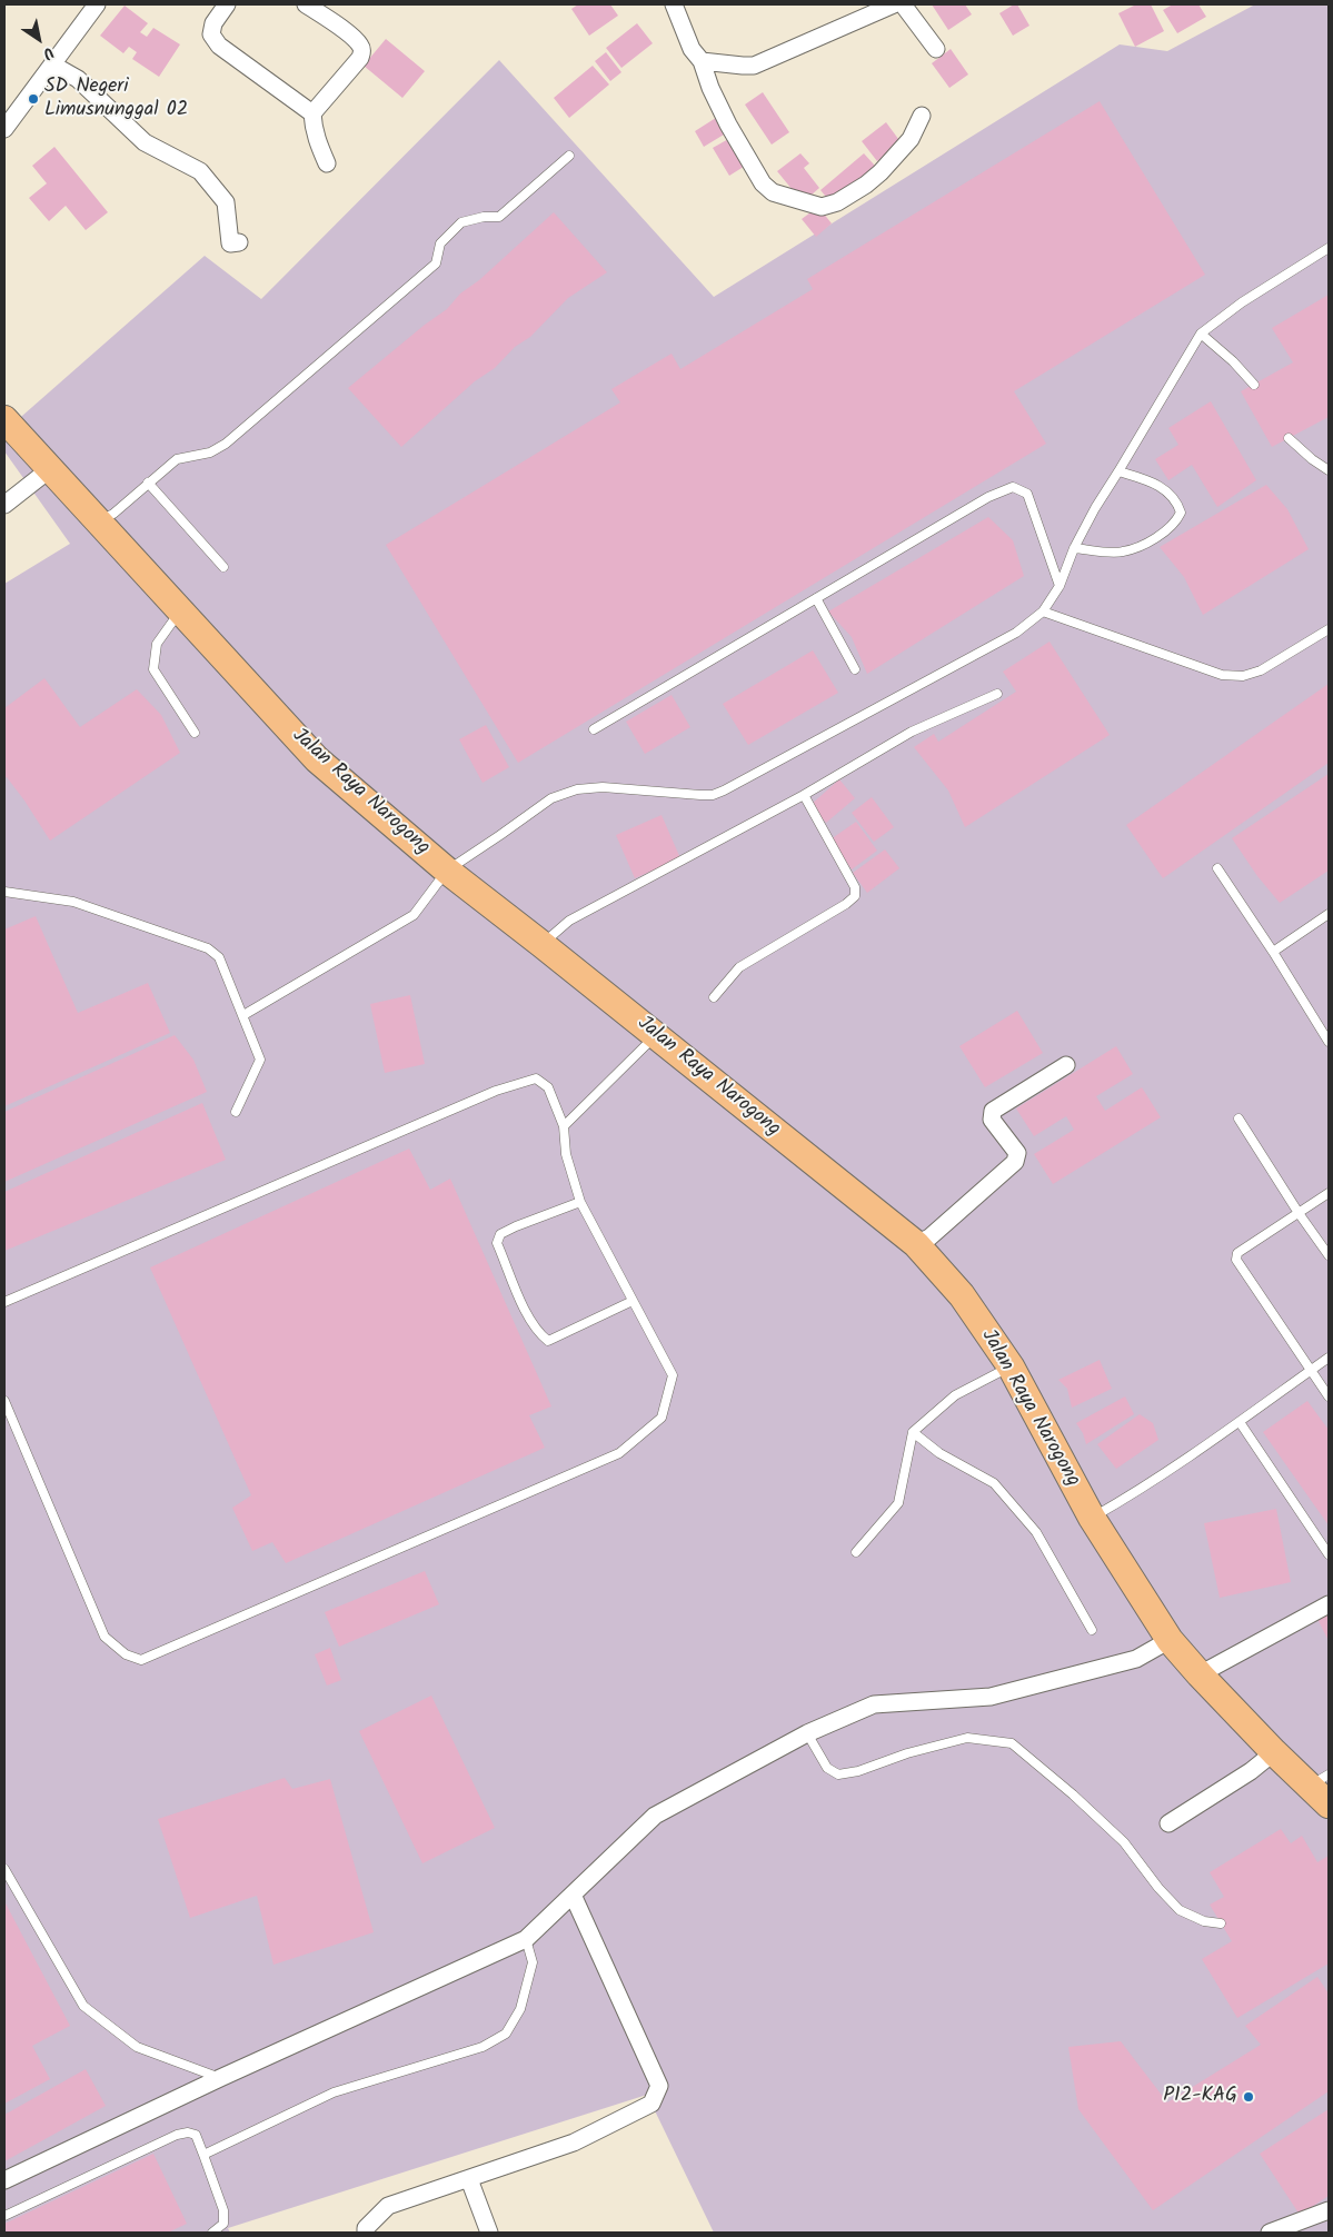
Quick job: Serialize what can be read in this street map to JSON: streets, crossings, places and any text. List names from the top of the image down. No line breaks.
{"streets":{"main road":["Jalan Raya Narogong"]},"places":["SD Negeri Limusnunggal 02","P12-KAG"],"north":"bottom right"}
